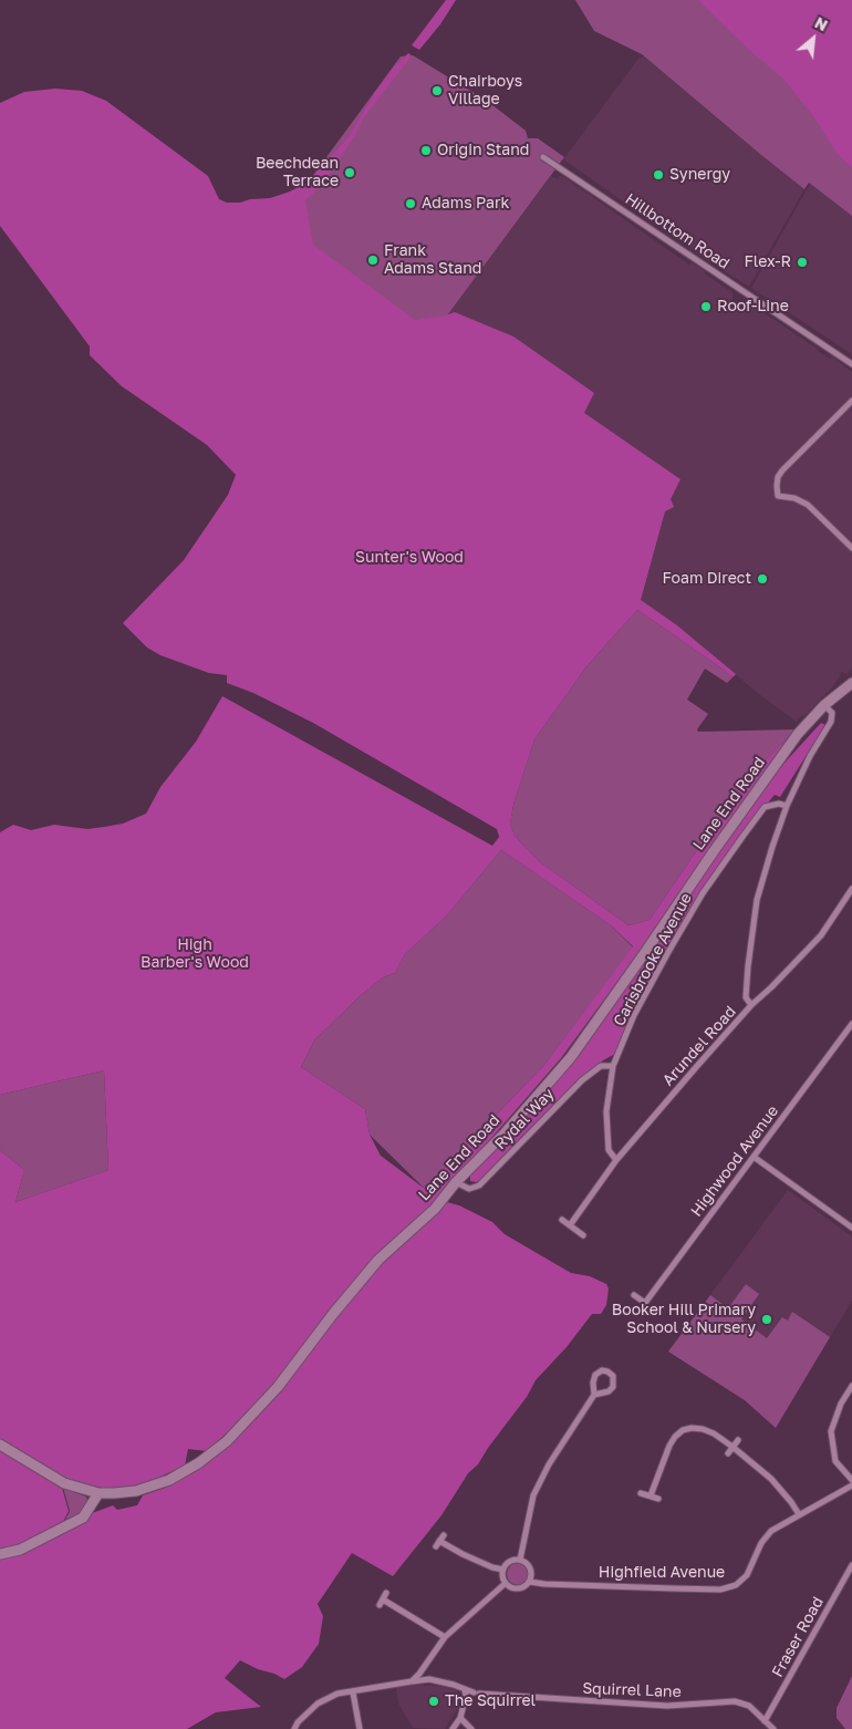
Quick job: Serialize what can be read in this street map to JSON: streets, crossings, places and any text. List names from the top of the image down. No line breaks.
{"streets":{"street":["Hillbottom Road","Lane End Road","Carisbrooke Avenue","Arundel Road","Rydal Way","Highwood Avenue","Highfield Avenue","Fraser Road","Squirrel Lane"]},"crossings":[["Lane End Road","Rydal Way"],["Carisbrooke Avenue","Arundel Road"],["Carisbrooke Avenue","Rydal Way"],["Fraser Road","Squirrel Lane"]],"parks":["Sunter's Wood","High Barber's Wood"],"places":["Chairboys Village","Origin Stand","Beechdean Terrace","Synergy","Adams Park","Frank Adams Stand","Flex-R","Roof-Line","Foam Direct","Booker Hill Primary School & Nursery","The Squirrel"],"north":"top right"}
